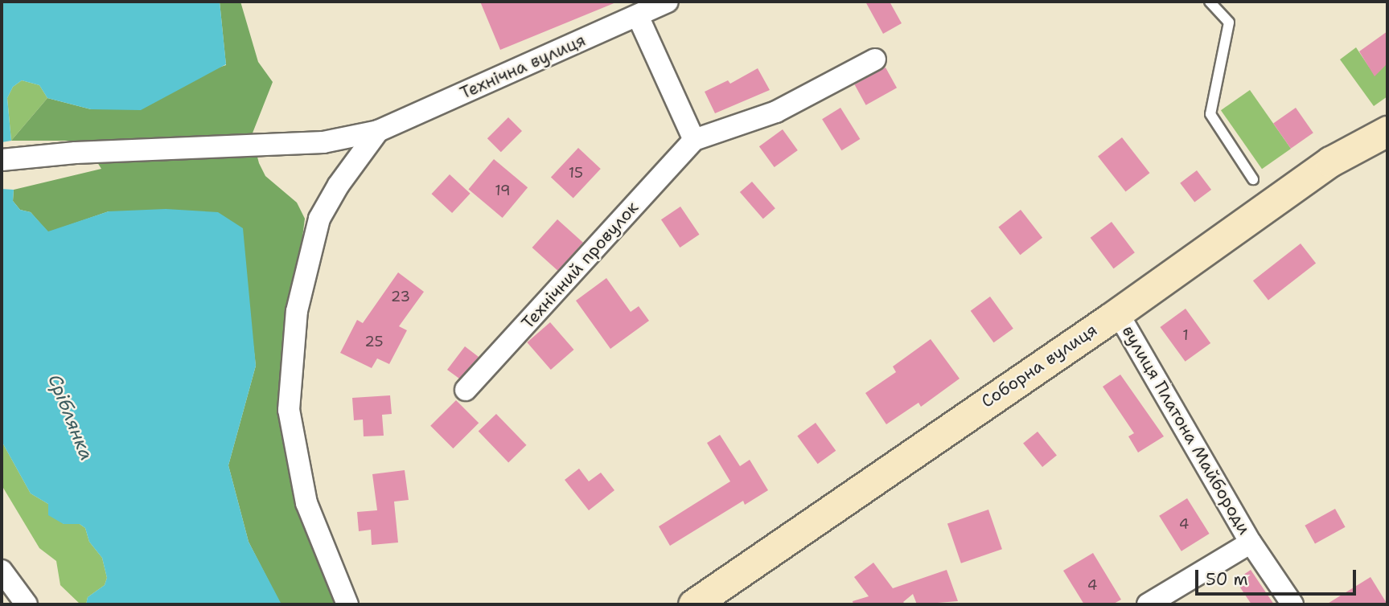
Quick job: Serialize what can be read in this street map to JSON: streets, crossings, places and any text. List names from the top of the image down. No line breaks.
{"streets":{"main road":["Соборна вулиця"],"street":["Технічна вулиця","Технічний провулок","вулиця Платона Майбороди"]},"crossings":[["Соборна вулиця","вулиця Платона Майбороди"]],"water":["Сріблянка"],"house_numbers":["15","19","23","1","25","4","4"],"scale_bar":"50 m"}
